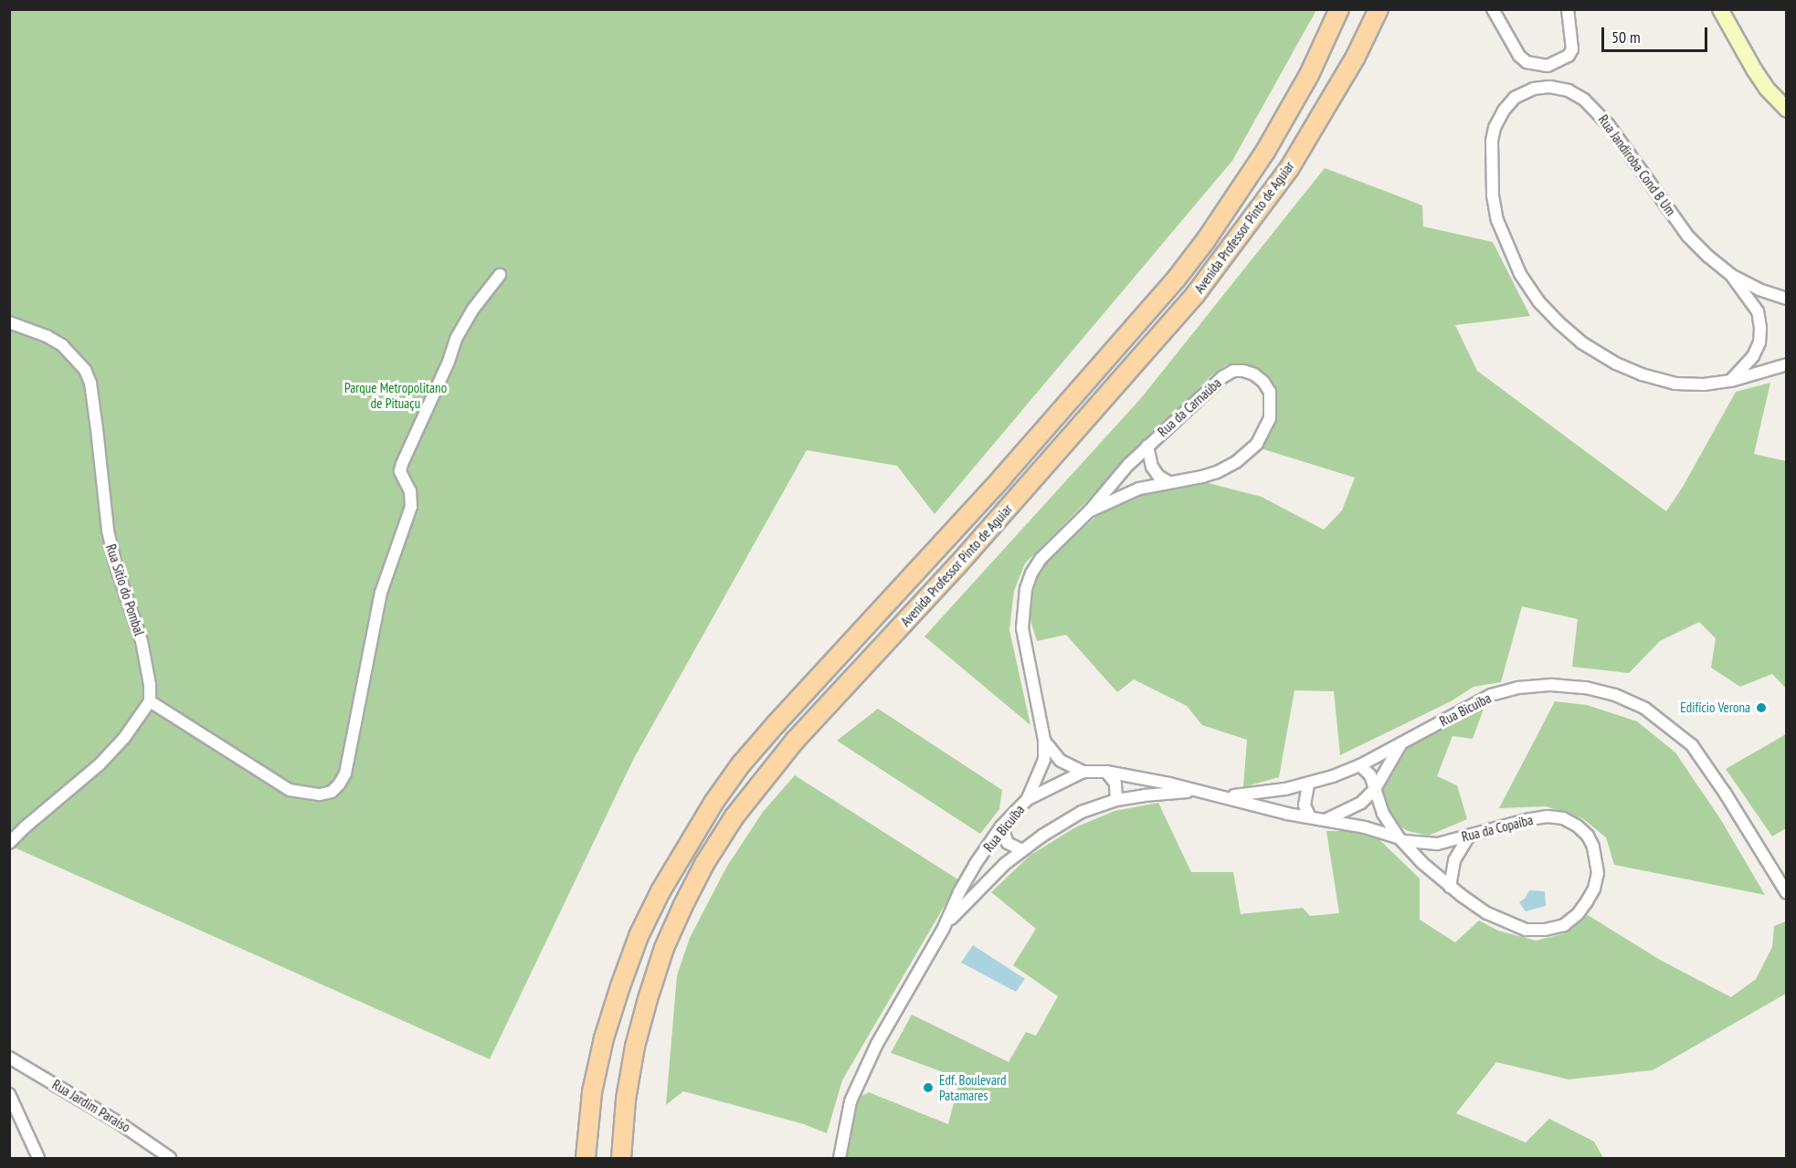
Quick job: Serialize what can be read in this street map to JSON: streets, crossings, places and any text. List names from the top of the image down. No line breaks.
{"streets":{"main road":["Avenida Professor Pinto de Aguiar"],"street":["Rua Jandiroba Cond B Um","Rua da Carnaúba","Rua Sítio do Pombal","Rua Bicuíba","Rua da Copaíba","Rua Jardim Paraíso"]},"crossings":[["Rua da Carnaúba","Rua Bicuíba"],["Rua Bicuíba","Rua da Copaíba"]],"parks":["Parque Metropolitano de Pituaçu"],"places":["Edifício Verona","Edf. Boulevard Patamares"],"scale_bar":"50 m"}
